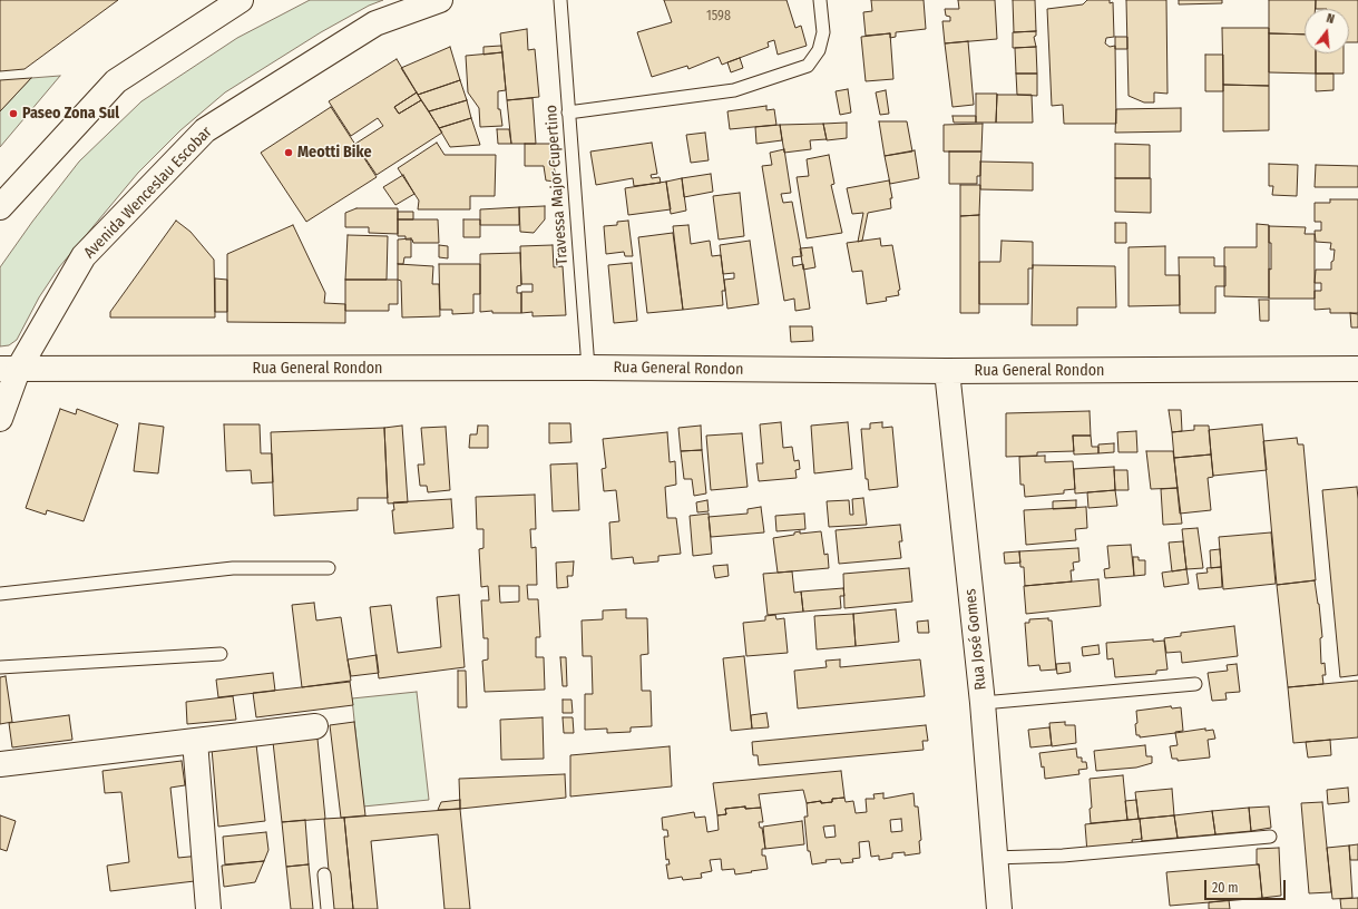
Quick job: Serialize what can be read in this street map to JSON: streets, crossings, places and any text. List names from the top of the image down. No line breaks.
{"streets":{"street":["Avenida Wenceslau Escobar","Rua General Rondon","Rua José Gomes"],"lane":["Travessa Major Cupertino"]},"crossings":[["Travessa Major Cupertino","Rua General Rondon"],["Avenida Wenceslau Escobar","Rua General Rondon"],["Rua General Rondon","Rua José Gomes"]],"places":["Paseo Zona Sul","Meotti Bike"],"house_numbers":["1598"],"scale_bar":"20 m","north":"top"}
